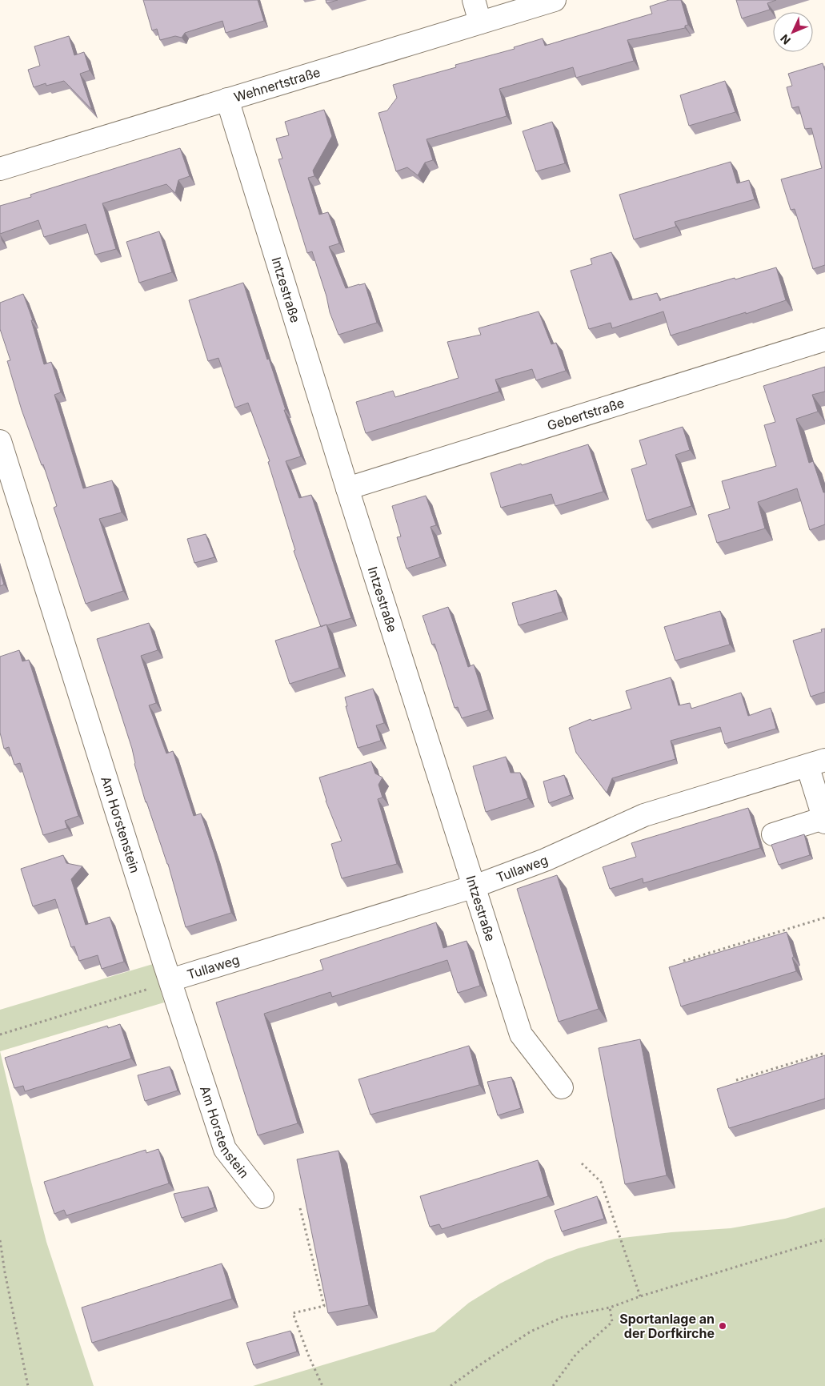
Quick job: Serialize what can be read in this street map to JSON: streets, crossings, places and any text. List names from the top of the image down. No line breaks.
{"streets":{"street":["Wehnertstraße","Intzestraße","Gebertstraße","Am Horstenstein","Tullaweg"]},"crossings":[["Wehnertstraße","Intzestraße"],["Intzestraße","Gebertstraße"],["Intzestraße","Tullaweg"],["Am Horstenstein","Tullaweg"]],"places":["Sportanlage an der Dorfkirche"],"north":"bottom left"}
